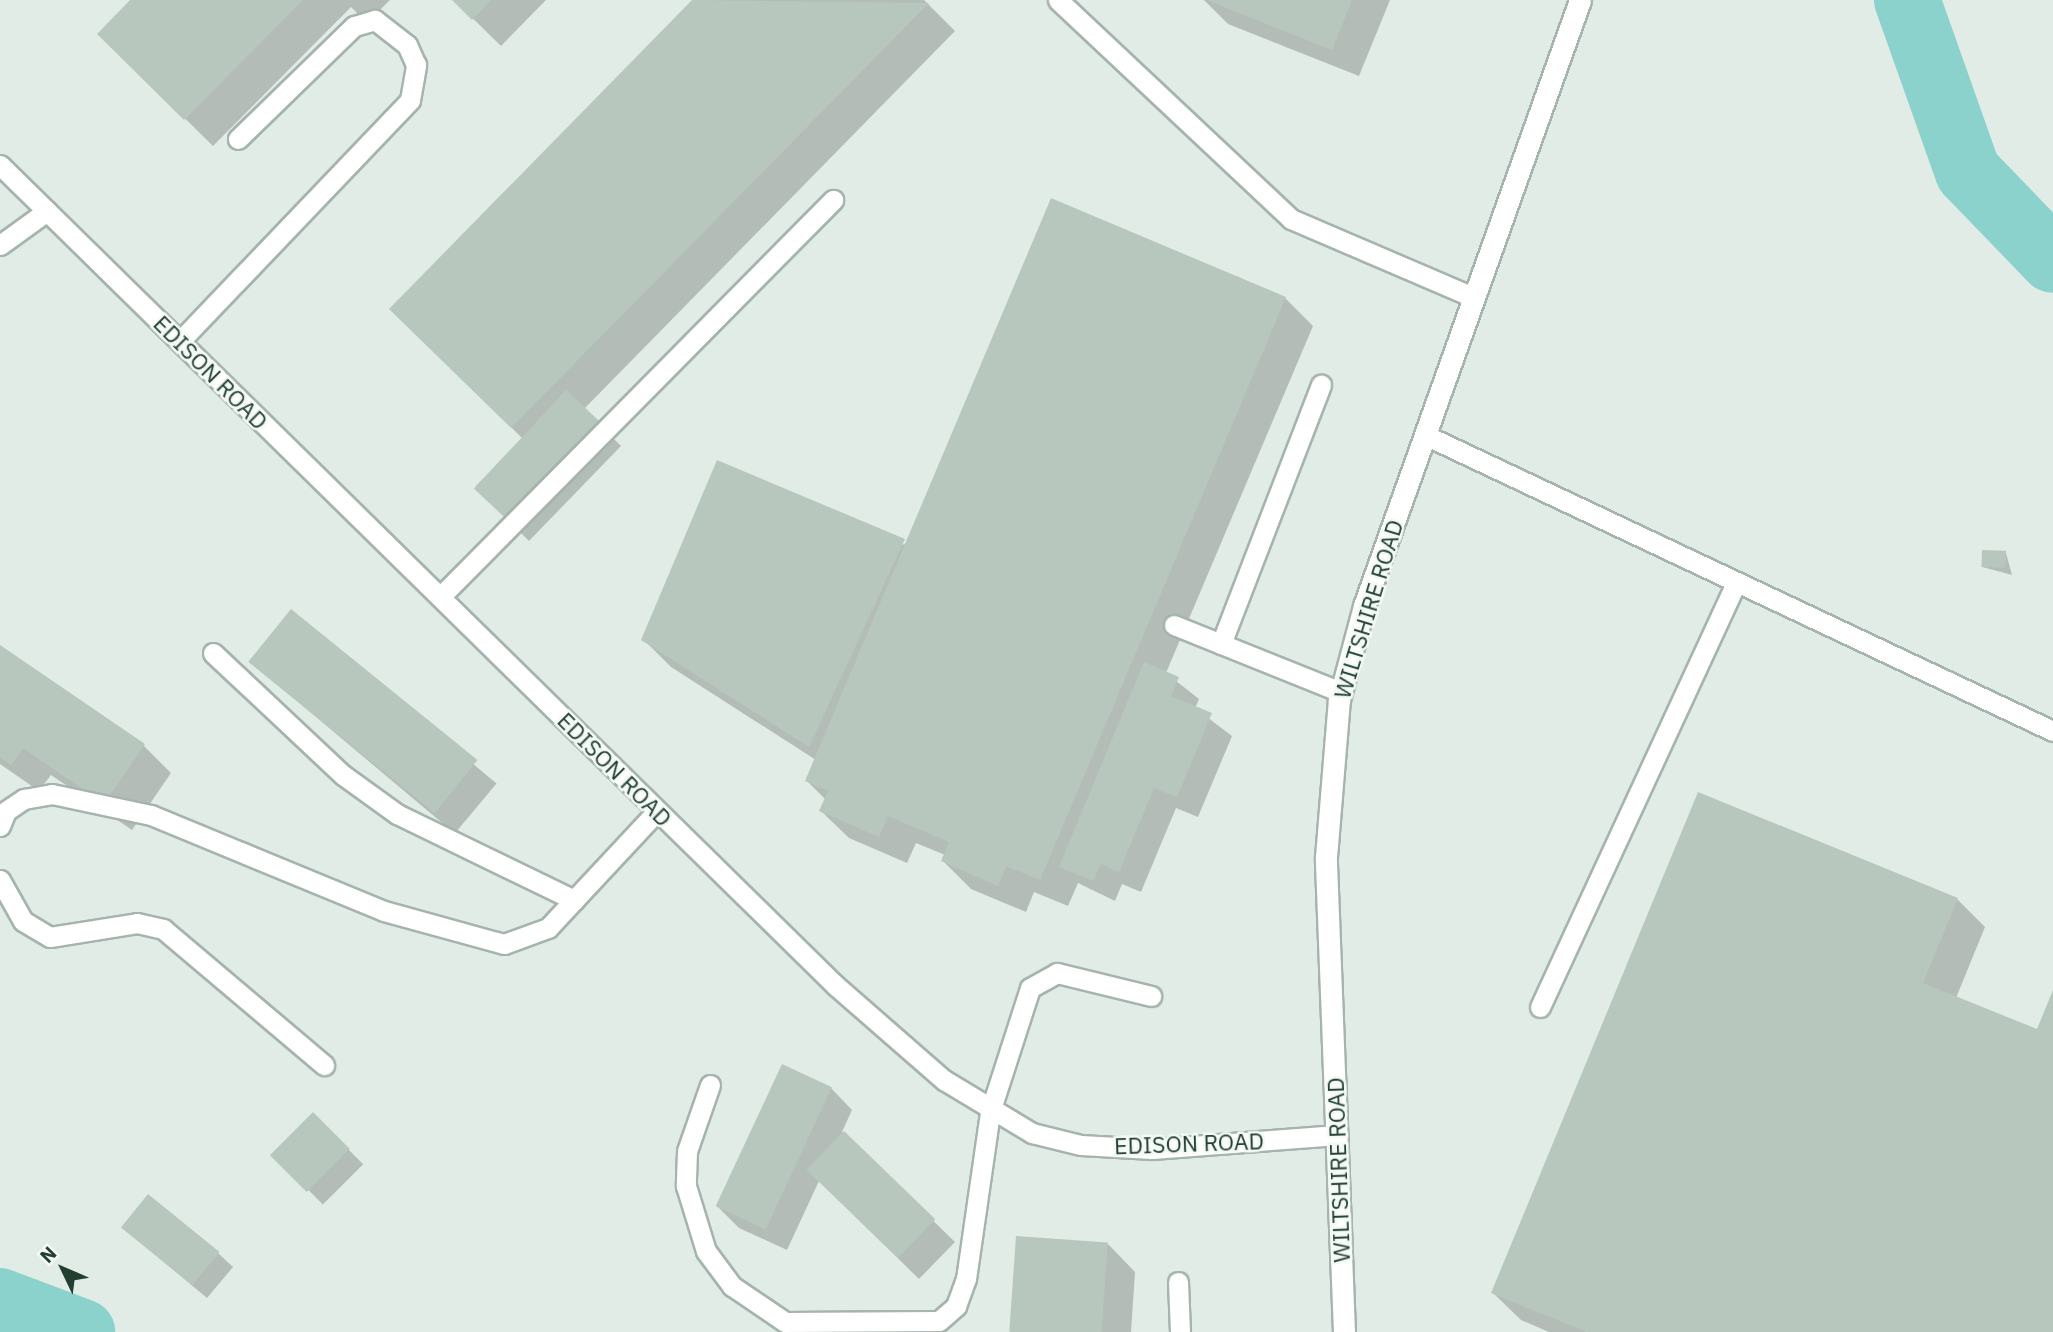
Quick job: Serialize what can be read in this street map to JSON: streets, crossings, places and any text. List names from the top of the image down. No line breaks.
{"streets":{"street":["WILTSHIRE ROAD"],"lane":["EDISON ROAD"]},"crossings":[["EDISON ROAD","WILTSHIRE ROAD"]],"north":"top left"}
